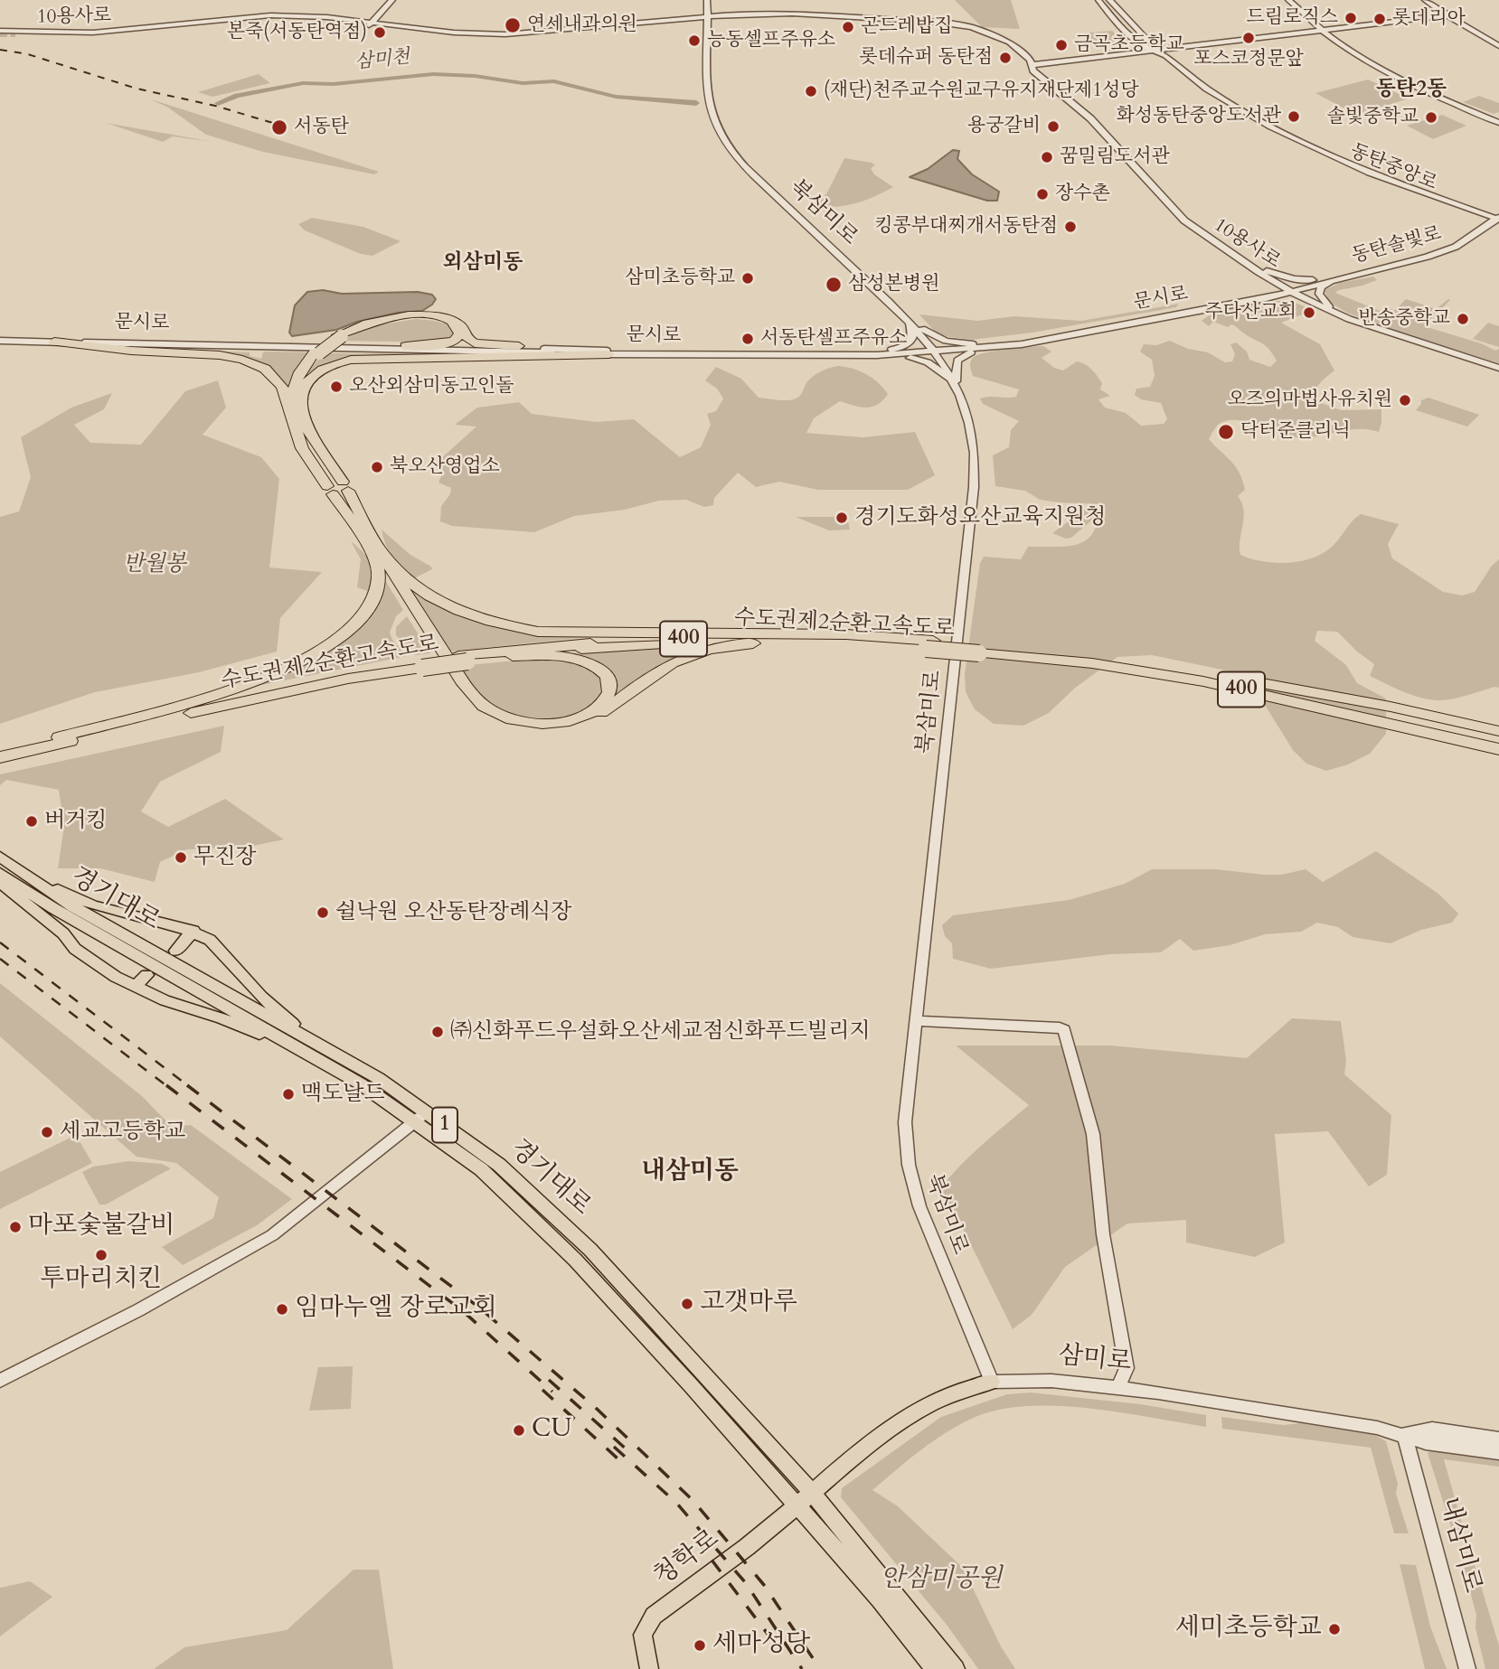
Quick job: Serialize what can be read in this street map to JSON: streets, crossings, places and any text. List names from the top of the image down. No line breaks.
{"streets":{"highway":["수도권제2순환고속도로","400"],"main road":["경기대로","1","삼미로","청학로"],"street":["10용사로","동탄중앙로","북삼미로","동탄솔빛로","문시로","내삼미로"]},"crossings":[["10용사로","북삼미로"],["10용사로","동탄솔빛로"],["10용사로","문시로"],["동탄중앙로","동탄솔빛로"],["북삼미로","문시로"],["북삼미로","삼미로"],["동탄솔빛로","문시로"],["경기대로","삼미로"],["경기대로","청학로"],["삼미로","내삼미로"],["삼미로","청학로"]],"districts":["동탄2동","외삼미동","내삼미동"],"water":["삼미천"],"parks":["반월봉","안삼미공원"],"places":["드림로직스","롯데리아","연세내과의원","곤드레밥집","본죽(서동탄역점)","포스코정문앞","능동셀프주유소","금곡초등학교","롯데슈퍼 동탄점","(재단)천주교수원교구유지재단제1성당","화성동탄중앙도서관","솔빛중학교","용궁갈비","서동탄","꿈밀림도서관","장수촌","킹콩부대찌개서동탄점","삼미초등학교","삼성본병원","주다산교회","반송중학교","서동탄셀프주유소","오산외삼미동고인돌","오즈의마법사유치원","닥터준클리닉","북오산영업소","경기도화성오산교육지원청","버거킹","무진장","쉴낙원 오산동탄장례식장","㈜신화푸드우설화오산세교점신화푸드빌리지","맥도날드","세교고등학교","마포숯불갈비","투마리치킨","고갯마루","임마누엘 장로교회","CU","세미초등학교","세마성당"]}
